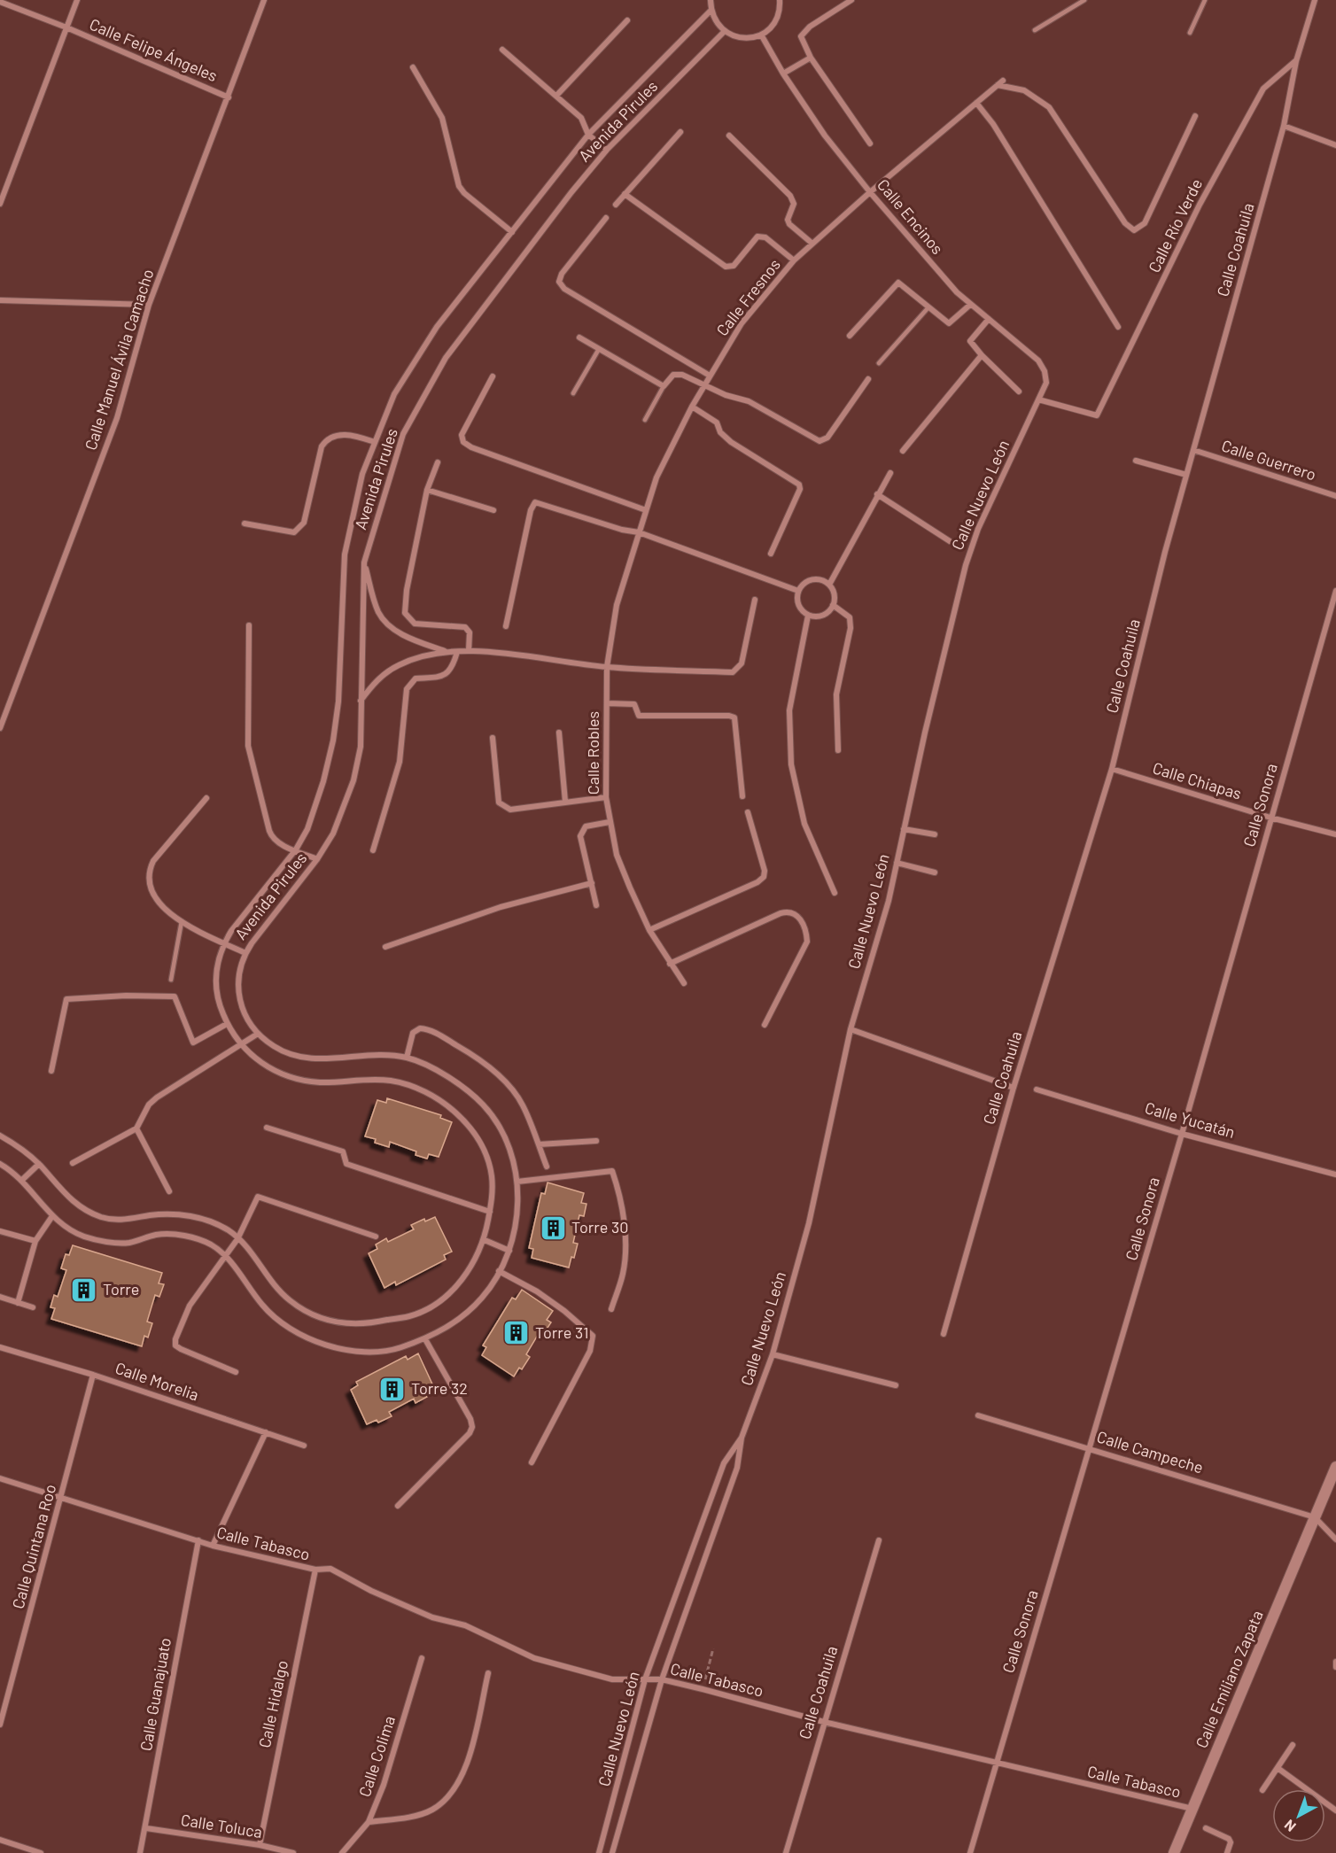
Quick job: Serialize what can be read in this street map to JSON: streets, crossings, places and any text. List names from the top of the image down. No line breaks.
{"streets":{"street":["Calle Felipe Ángeles","Avenida Pirules","Calle Encinos","Calle Río Verde","Calle Coahuila","Calle Fresnos","Calle Manuel Ávila Camacho","Calle Guerrero","Calle Nuevo León","Calle Robles","Calle Chiapas","Calle Sonora","Calle Yucatán","Calle Morelia","Calle Campeche","Calle Tabasco","Calle Quintana Roo","Calle Emiliano Zapata","Calle Guanajuato","Calle Hidalgo","Calle Colima","Calle Toluca"]},"crossings":[["Calle Felipe Ángeles","Calle Manuel Ávila Camacho"],["Calle Encinos","Calle Río Verde"],["Calle Encinos","Calle Fresnos"],["Calle Encinos","Calle Nuevo León"],["Calle Río Verde","Calle Coahuila"],["Calle Río Verde","Calle Nuevo León"],["Calle Coahuila","Calle Guerrero"],["Calle Coahuila","Calle Chiapas"],["Calle Coahuila","Calle Tabasco"],["Calle Fresnos","Calle Robles"],["Calle Nuevo León","Calle Tabasco"],["Calle Chiapas","Calle Sonora"],["Calle Sonora","Calle Yucatán"],["Calle Sonora","Calle Campeche"],["Calle Sonora","Calle Tabasco"],["Calle Morelia","Calle Quintana Roo"],["Calle Campeche","Calle Emiliano Zapata"],["Calle Tabasco","Calle Quintana Roo"],["Calle Tabasco","Calle Emiliano Zapata"],["Calle Tabasco","Calle Guanajuato"],["Calle Tabasco","Calle Hidalgo"],["Calle Guanajuato","Calle Toluca"],["Calle Hidalgo","Calle Toluca"]],"places":{"building":["Torre 30","Torre","Torre 31","Torre 32"]},"north":"bottom left"}
